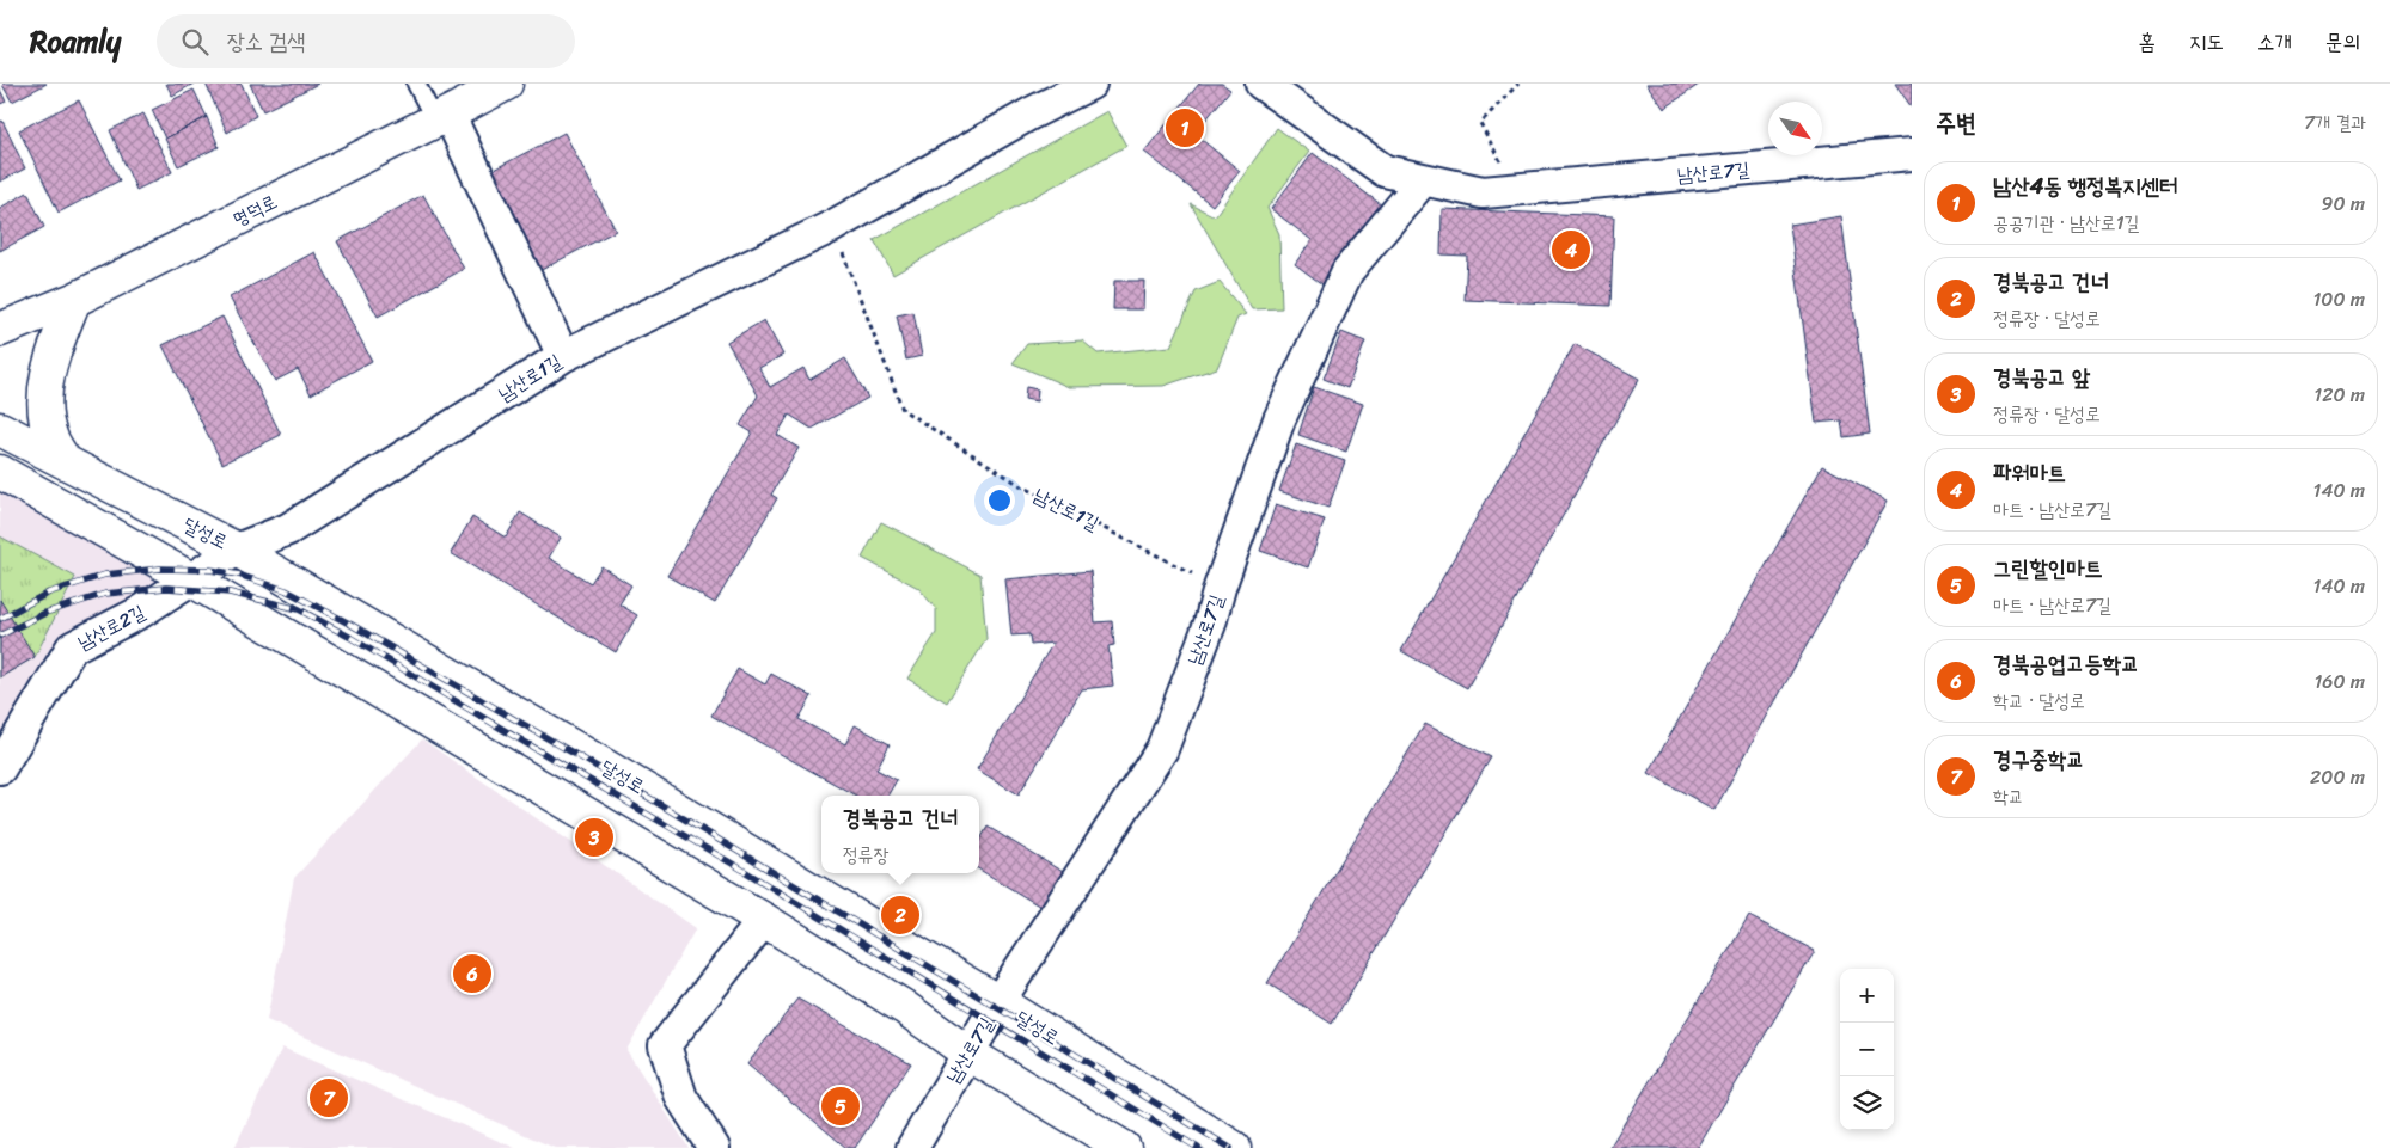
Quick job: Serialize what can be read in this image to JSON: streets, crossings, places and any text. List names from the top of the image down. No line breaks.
{"streets":{"main road":["명덕로","달성로"],"street":["남산로7길","남산로1길","남산로2길"]},"crossings":[["남산로7길","남산로1길"],["남산로7길","달성로"],["남산로1길","달성로"],["남산로1길","남산로2길"],["달성로","남산로2길"]],"north":"bottom right","page":{"header":"Roamly","search":"장소 검색","nav":["홈","지도","소개","문의"],"heading":["주변","7개 결과"],"pins":["1","4","3","2","6","7","5"],"list":[{"mark":"1","name":"남산4동 행정복지센터","note":"공공기관 · 남산로1길","value":"90 m"},{"mark":"2","name":"경북공고 건너","note":"정류장 · 달성로","value":"100 m"},{"mark":"3","name":"경북공고 앞","note":"정류장 · 달성로","value":"120 m"},{"mark":"4","name":"파워마트","note":"마트 · 남산로7길","value":"140 m"},{"mark":"5","name":"그린할인마트","note":"마트 · 남산로7길","value":"140 m"},{"mark":"6","name":"경북공업고등학교","note":"학교 · 달성로","value":"160 m"},{"mark":"7","name":"경구중학교","note":"학교","value":"200 m"}],"popup":["경북공고 건너","정류장"],"map_buttons":["+","−"]}}
